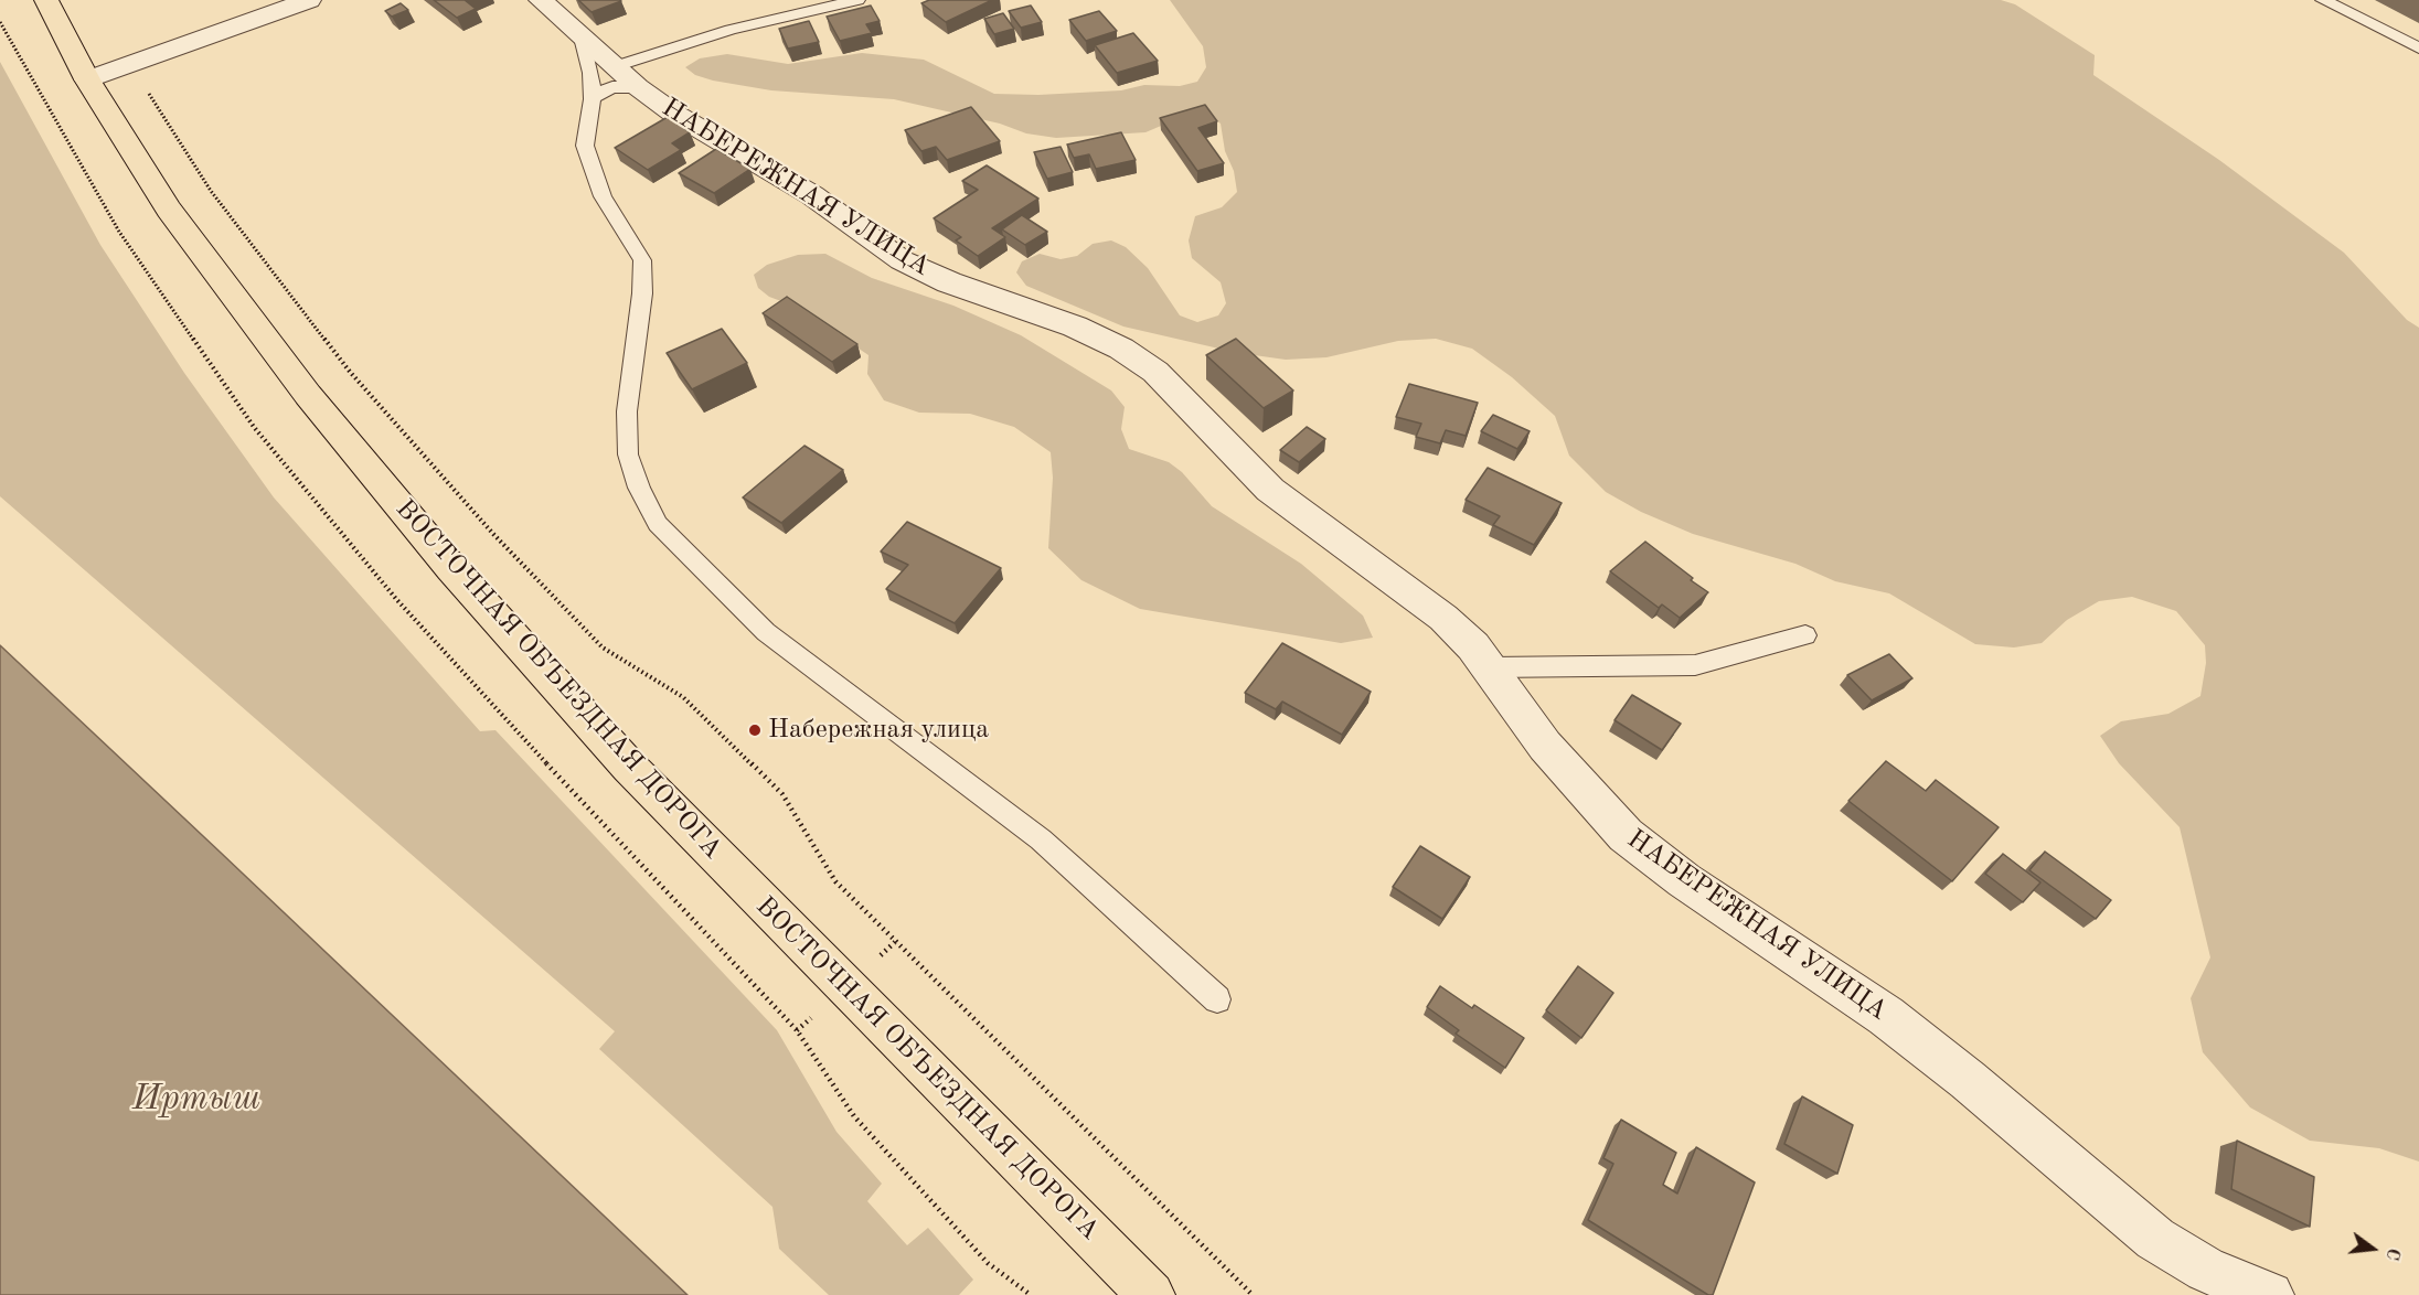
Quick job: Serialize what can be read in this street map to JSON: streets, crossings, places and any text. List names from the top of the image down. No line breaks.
{"streets":{"main road":["ВОСТОЧНАЯ ОБЪЕЗДНАЯ ДОРОГА"],"street":["НАБЕРЕЖНАЯ УЛИЦА"]},"water":["Иртыш"],"places":["Набережная улица"],"north":"right"}
